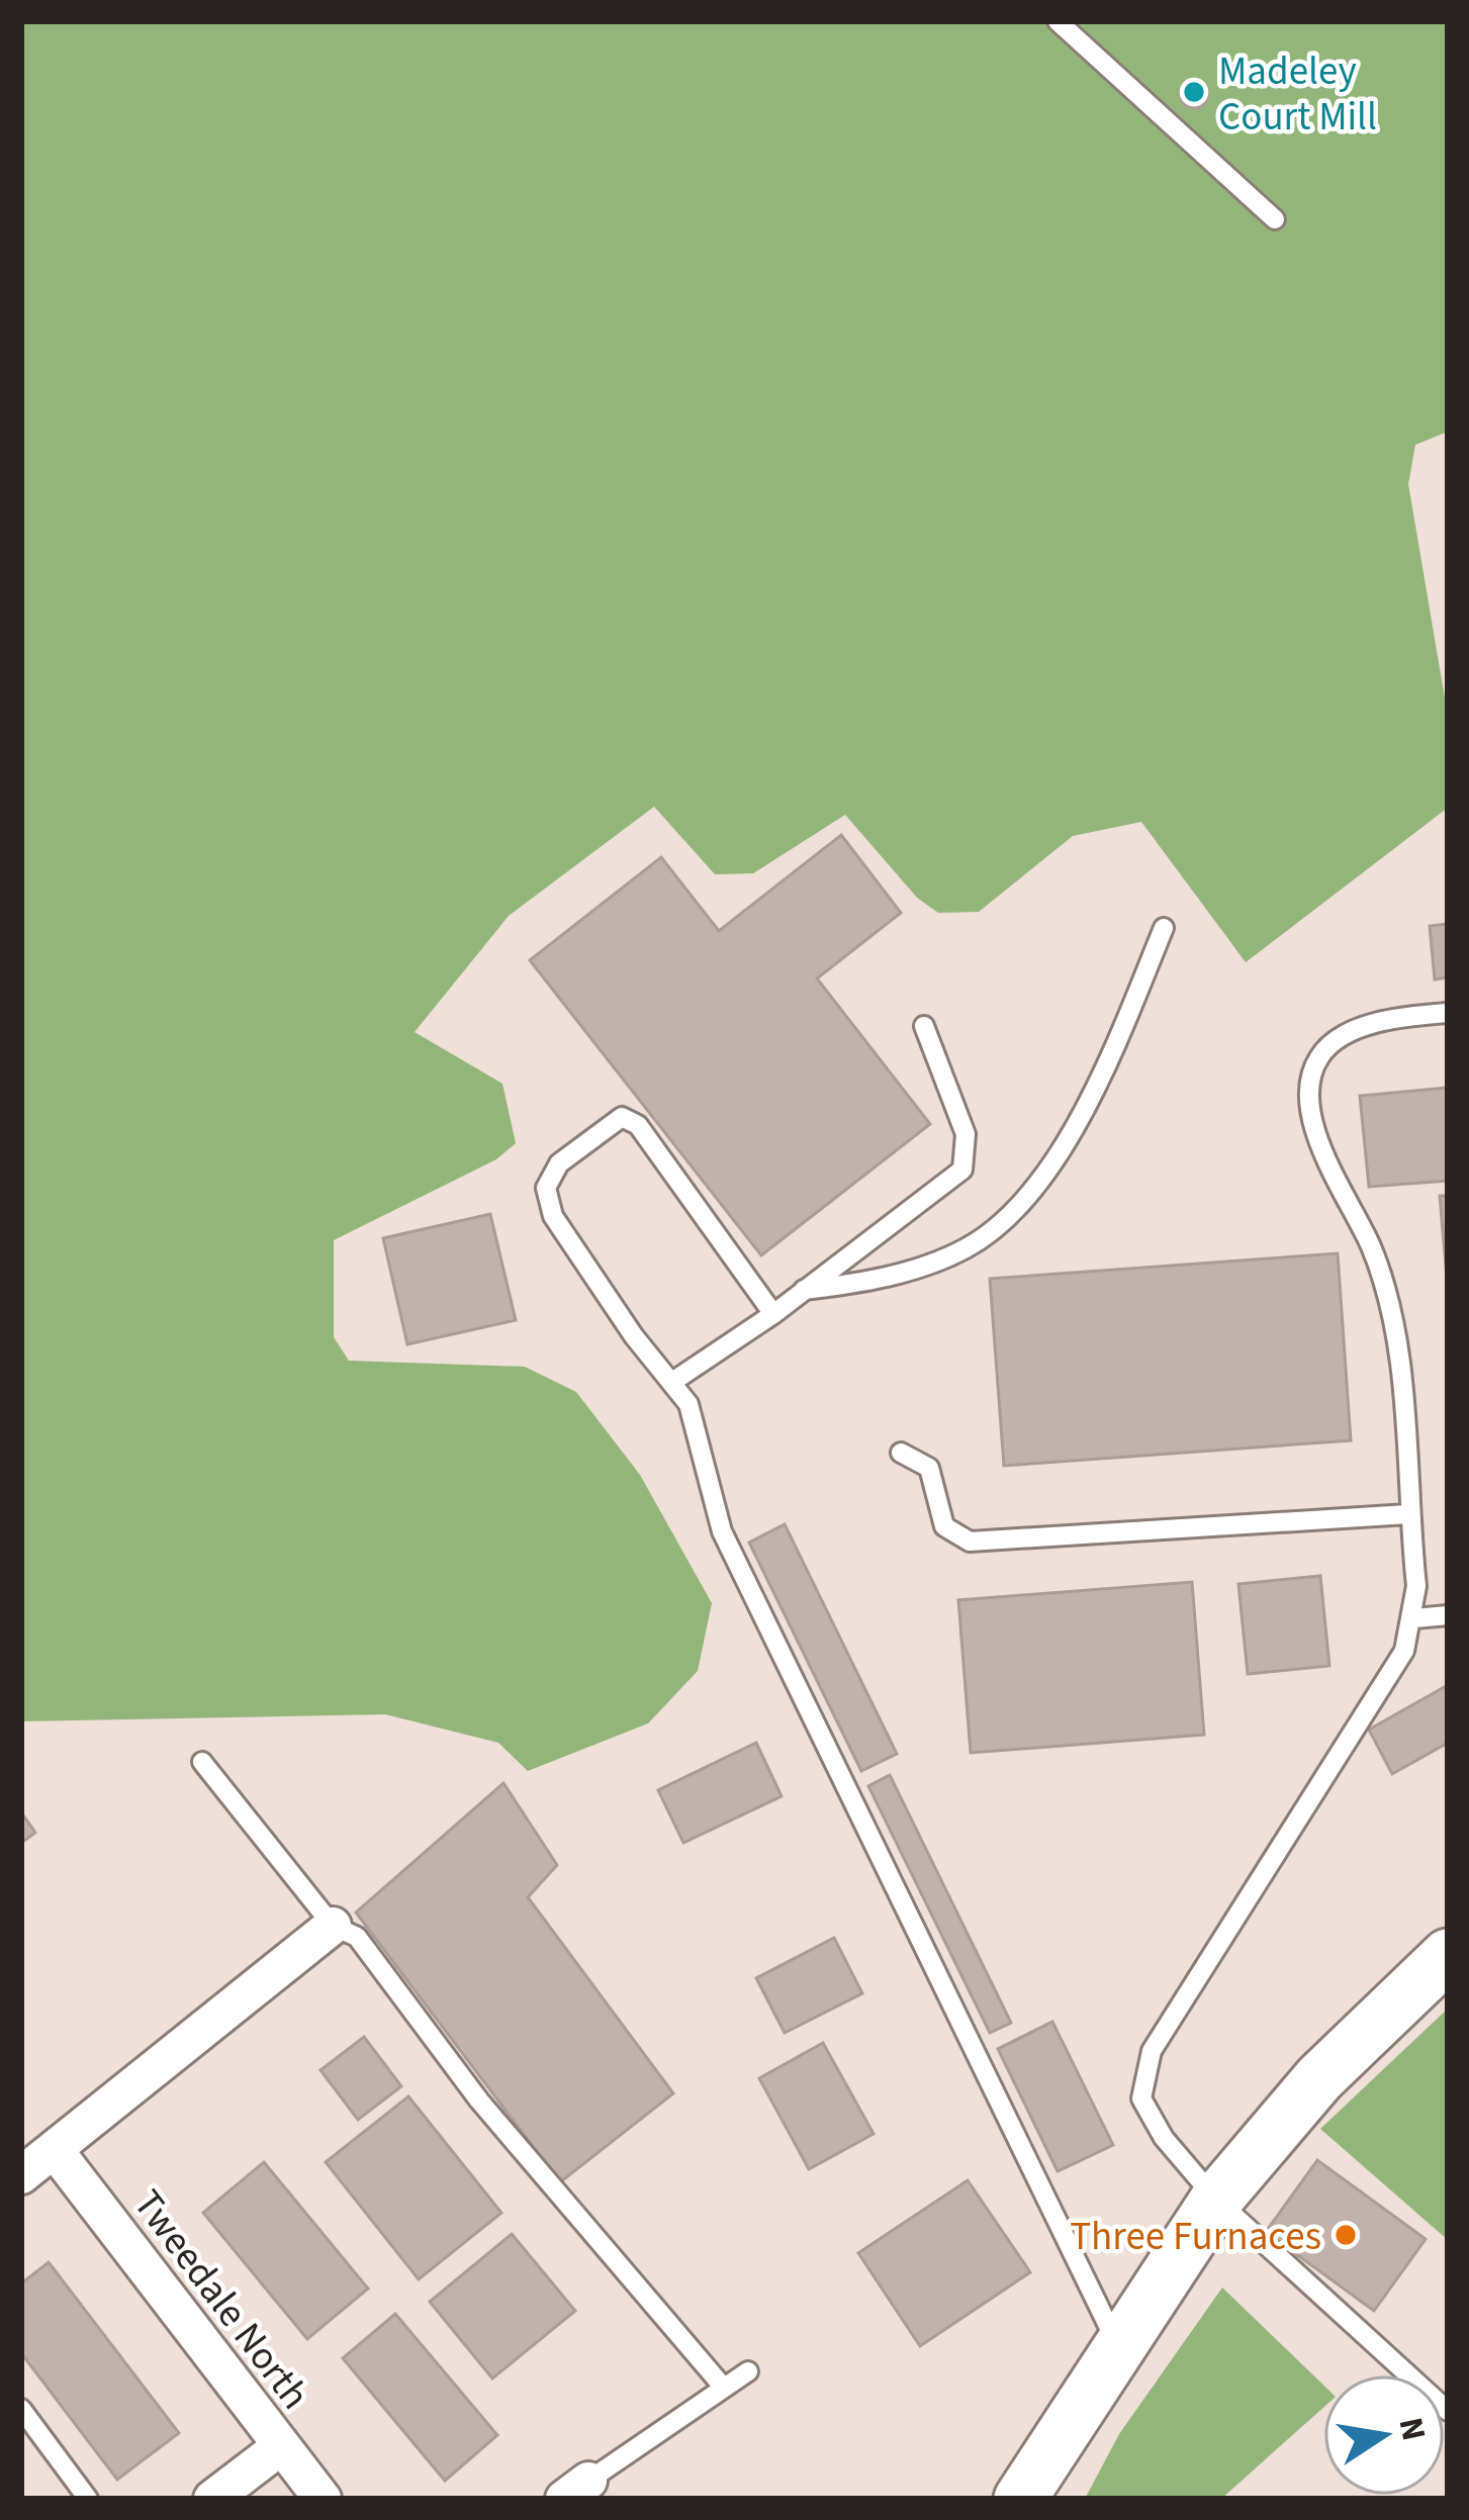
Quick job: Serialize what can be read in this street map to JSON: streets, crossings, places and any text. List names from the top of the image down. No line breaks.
{"streets":{"street":["Tweedale North"]},"places":["Madeley Court Mill","Three Furnaces"],"north":"right"}
